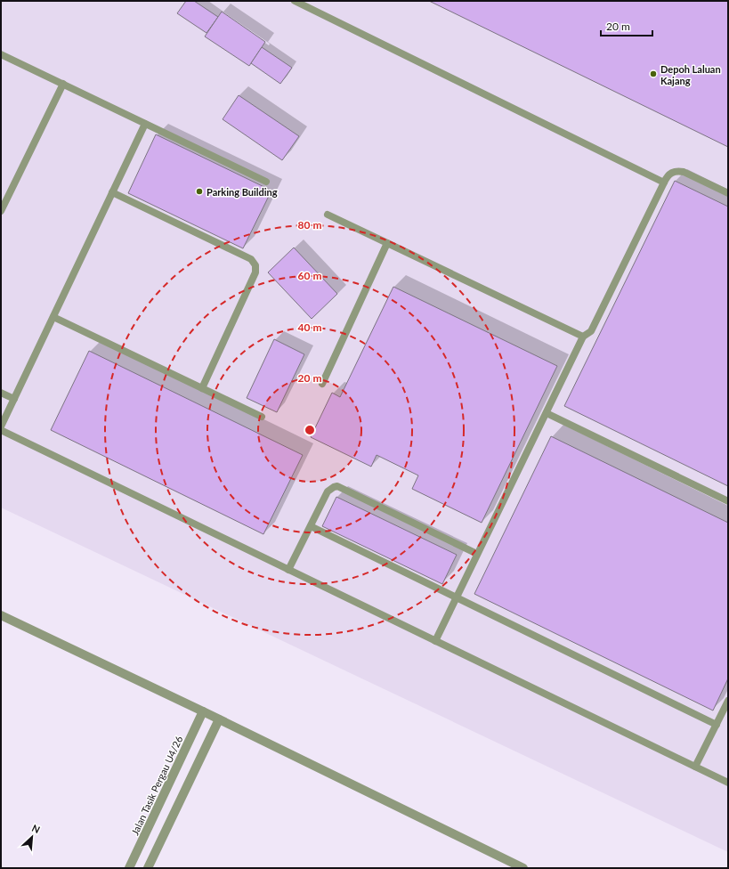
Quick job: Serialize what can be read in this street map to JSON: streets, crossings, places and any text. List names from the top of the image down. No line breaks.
{"streets":{"street":["Jalan Tasik Pergau U4/26"]},"places":["Depoh Laluan Kajang","Parking Building"],"scale_bar":"20 m","north":"top right","rings":["80 m","60 m","40 m","20 m"]}
